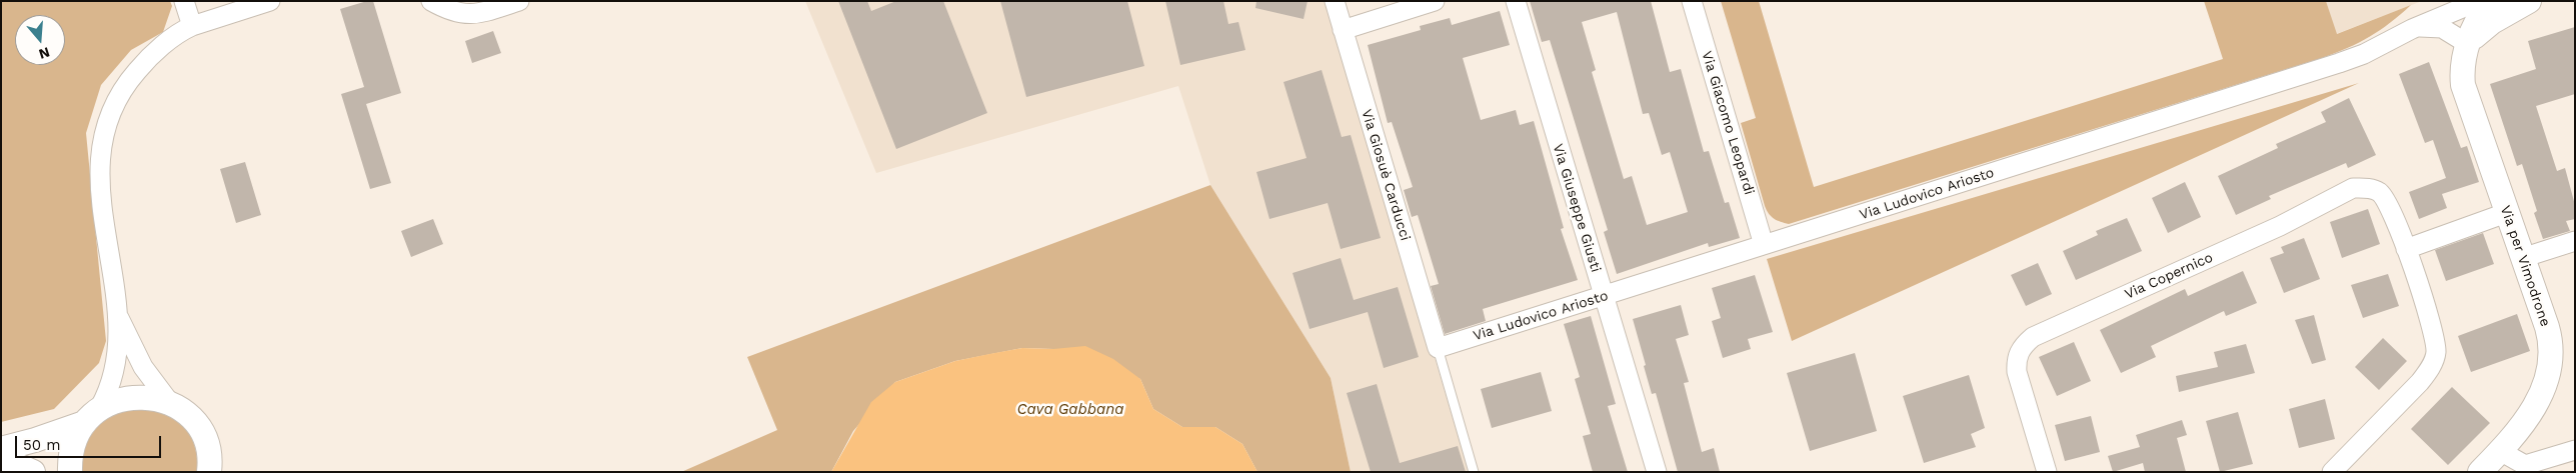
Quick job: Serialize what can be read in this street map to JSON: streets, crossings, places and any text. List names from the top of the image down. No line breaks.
{"streets":{"street":["Via Giacomo Leopardi","Via Giosuè Carducci","Via Ludovico Ariosto","Via Giuseppe Giusti","Via per Vimodrone","Via Copernico"]},"crossings":[["Via Giacomo Leopardi","Via Ludovico Ariosto"],["Via Giosuè Carducci","Via Ludovico Ariosto"],["Via Ludovico Ariosto","Via Giuseppe Giusti"],["Via Ludovico Ariosto","Via per Vimodrone"]],"water":["Cava Gabbana"],"scale_bar":"50 m","north":"bottom"}
